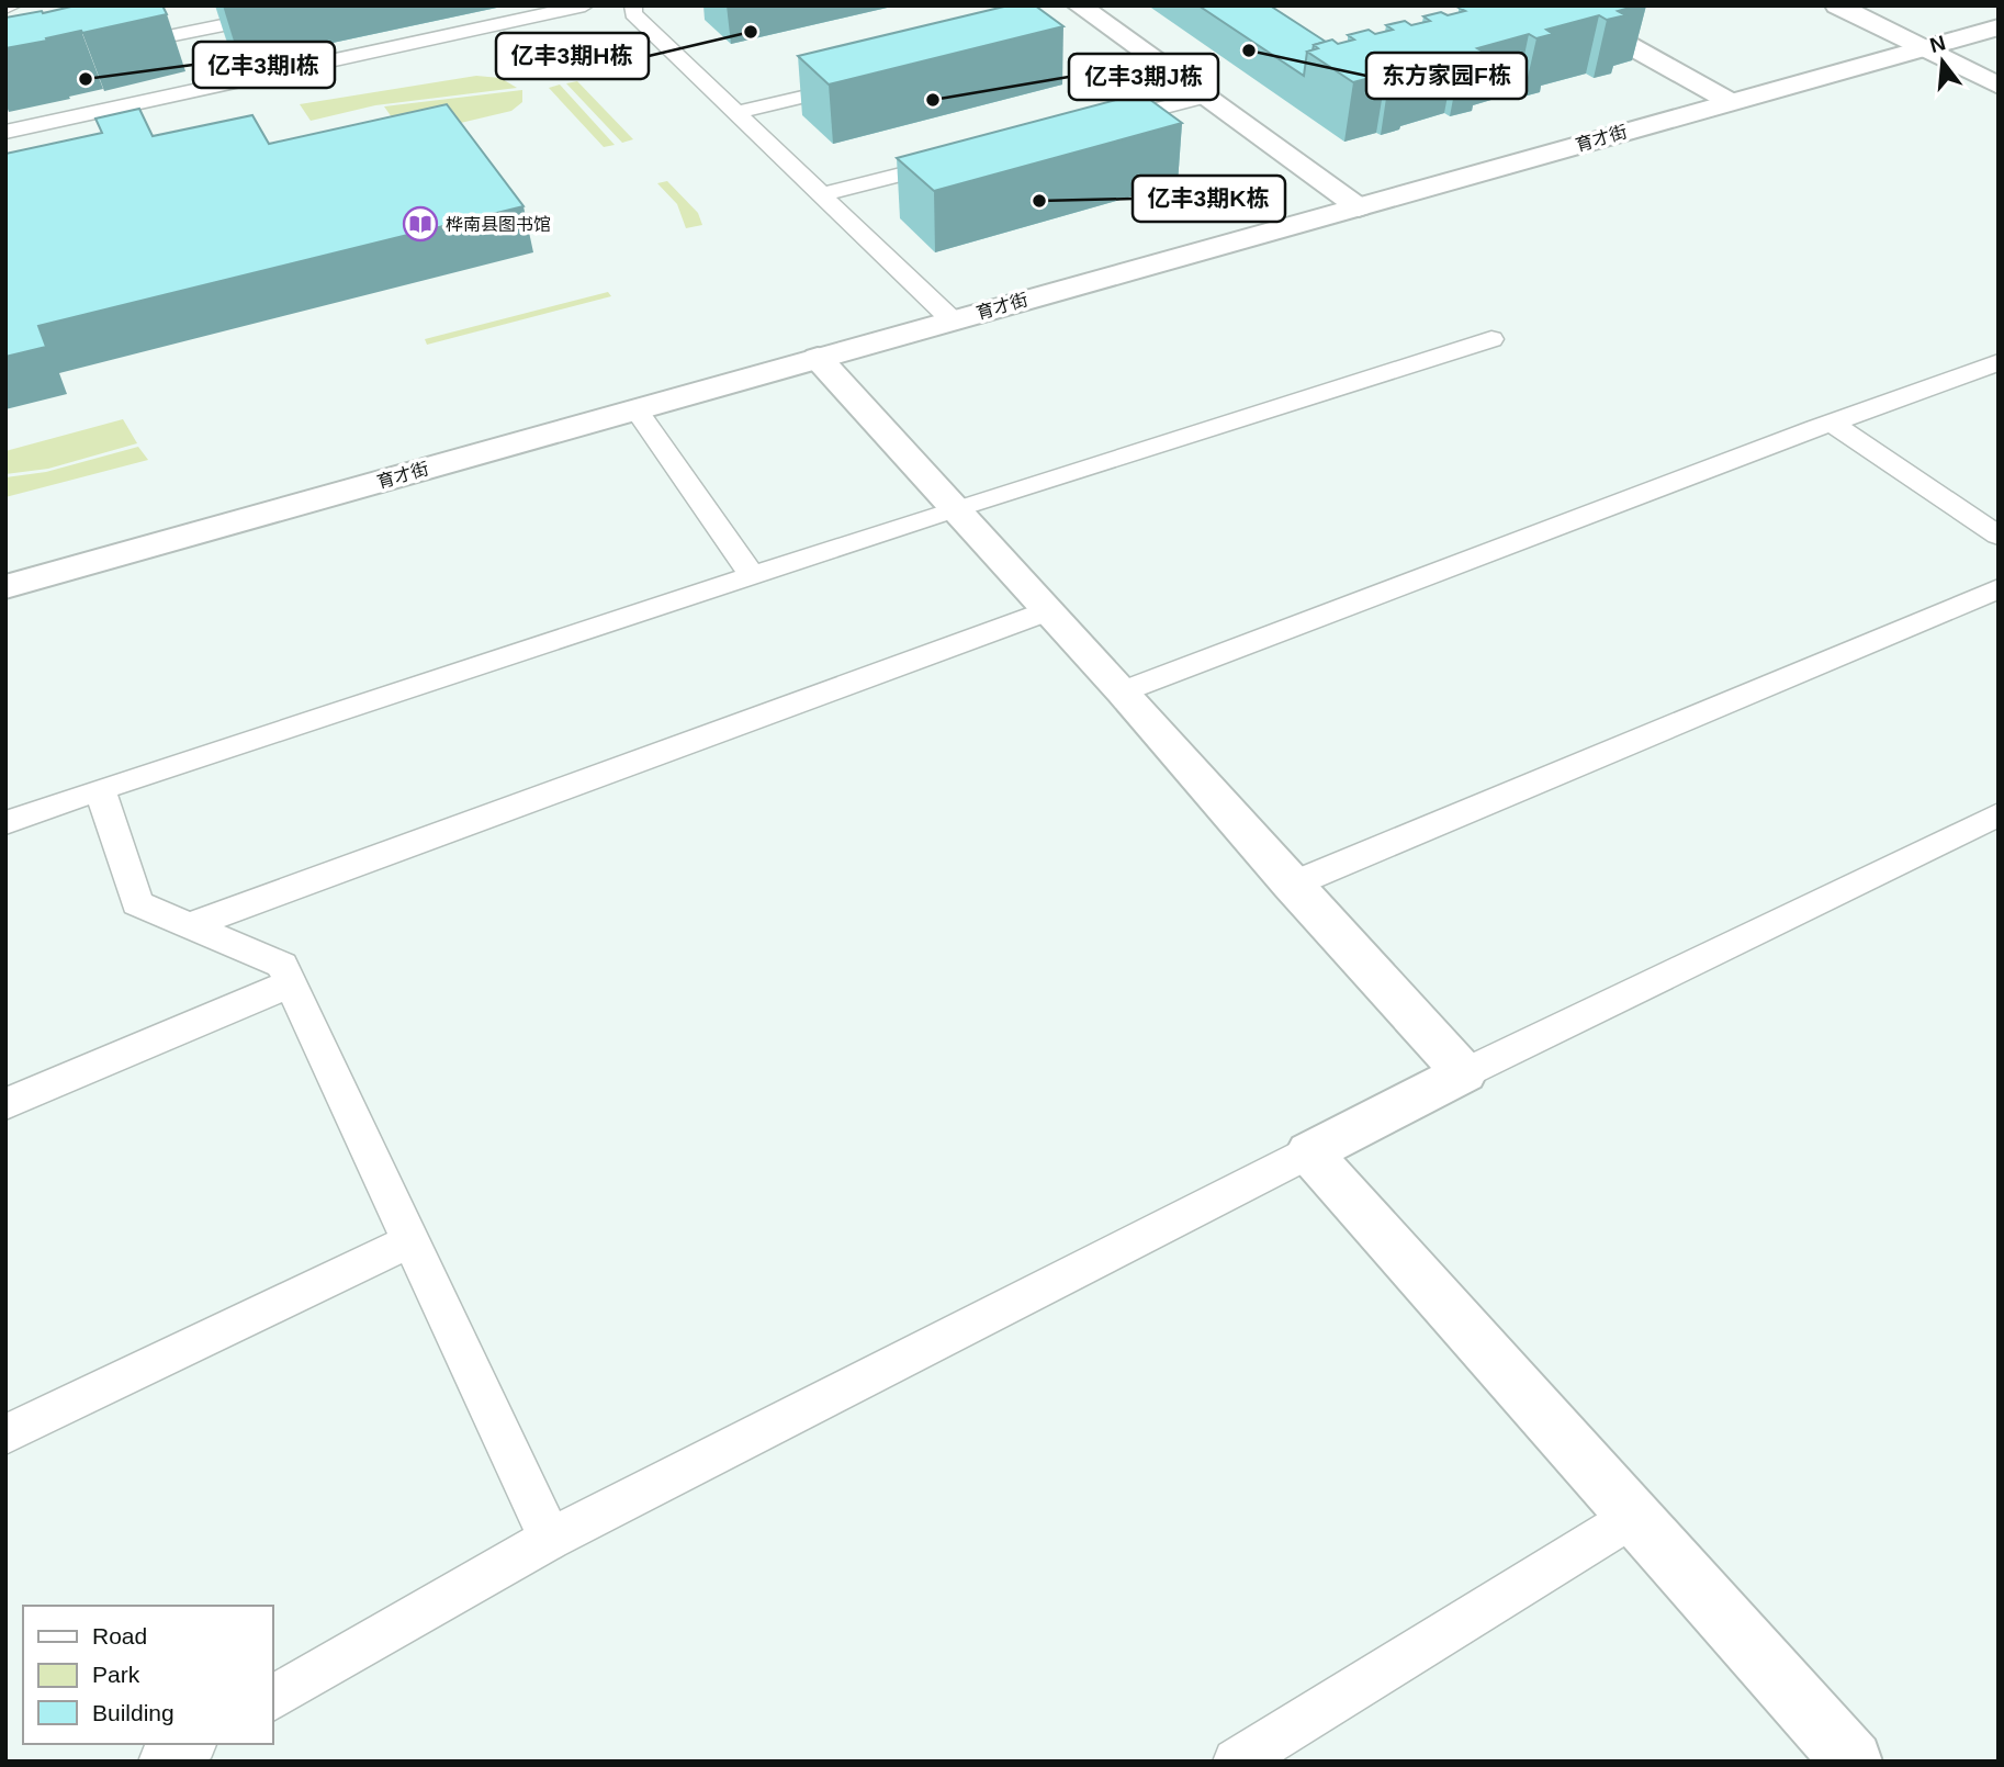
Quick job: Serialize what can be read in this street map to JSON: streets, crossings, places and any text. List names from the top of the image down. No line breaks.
{"streets":{"main road":["育才街"]},"places":{"other":["亿丰3期H栋","东方家园F栋","亿丰3期I栋","亿丰3期J栋","亿丰3期K栋"],"library":["桦南县图书馆"]},"legend":["Road","Park","Building"],"north":"top"}
